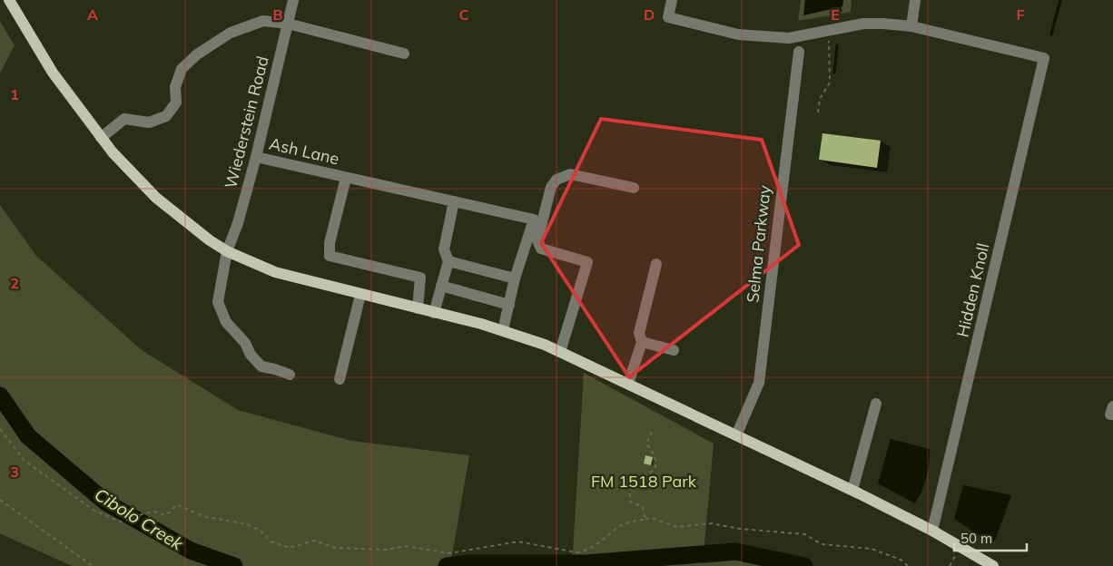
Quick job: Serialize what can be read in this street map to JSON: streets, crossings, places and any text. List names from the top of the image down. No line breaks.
{"streets":{"street":["Wiederstein Road","Ash Lane","Selma Parkway","Hidden Knoll"]},"crossings":[["Wiederstein Road","Ash Lane"]],"water":["Cibolo Creek"],"parks":["FM 1518 Park"],"scale_bar":"50 m","grid":{"columns":["A","B","C","D","E","F"],"rows":["1","2","3"]}}
